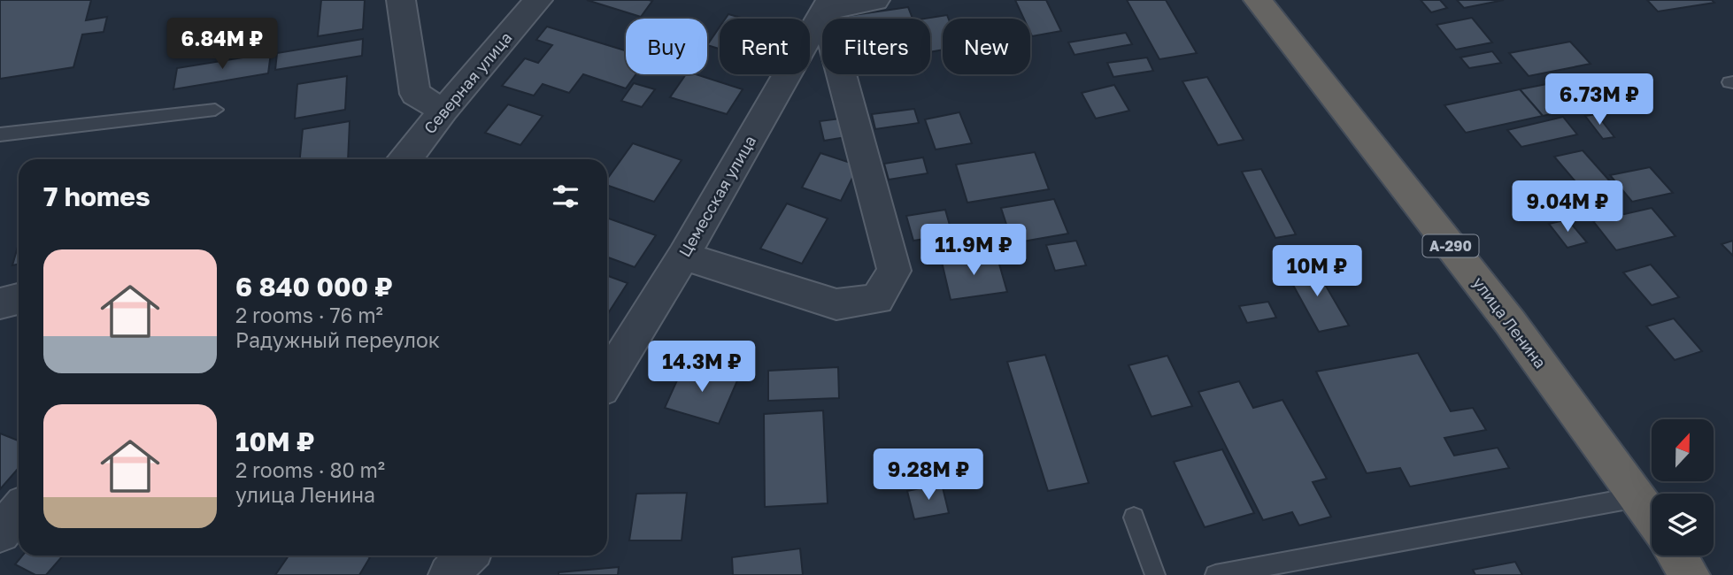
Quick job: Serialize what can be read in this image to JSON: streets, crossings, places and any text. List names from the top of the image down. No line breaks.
{"streets":{"highway":["А-290","улица Ленина"],"street":["Северная улица","Цемесская улица"]},"north":"top","page":{"price":["6.84M ₽","6.73M ₽","9.04M ₽","11.9M ₽","10M ₽","14.3M ₽","9.28M ₽"],"chip":["Buy","Rent","Filters","New"],"heading":"7 homes","list":[{"name":"6 840 000 ₽","note":"2 rooms · 76 m² · Радужный переулок"},{"name":"10M ₽","note":"2 rooms · 80 m² · улица Ленина"}]}}
